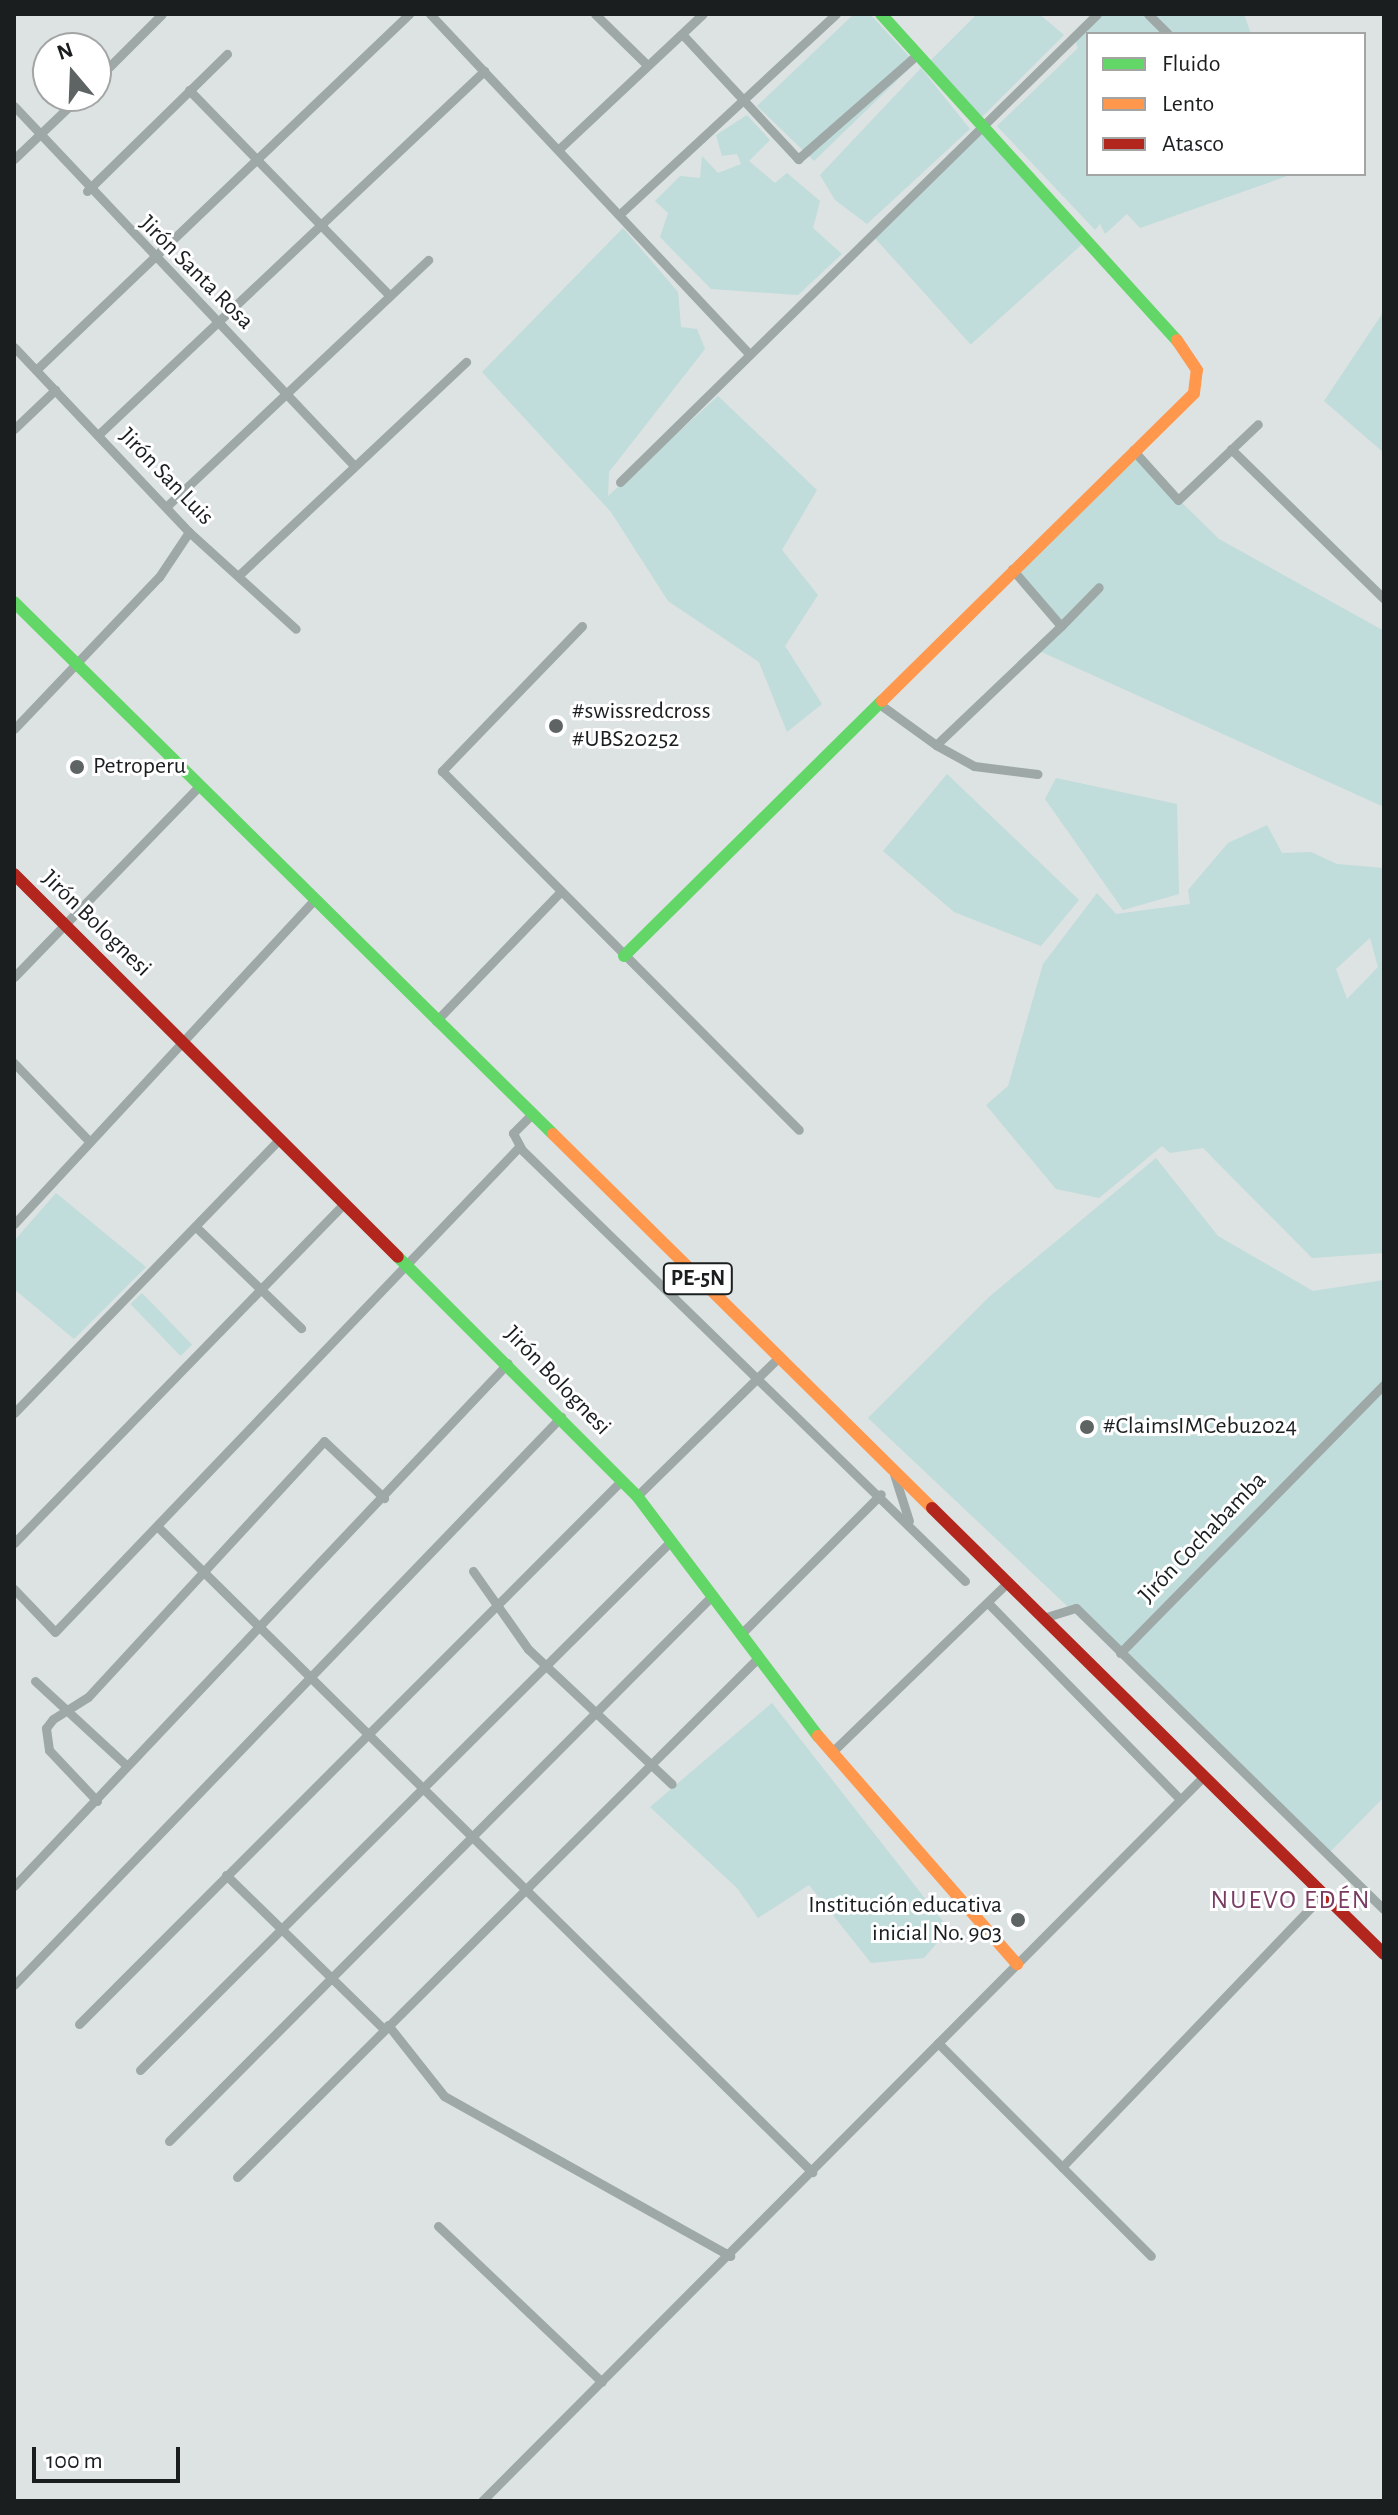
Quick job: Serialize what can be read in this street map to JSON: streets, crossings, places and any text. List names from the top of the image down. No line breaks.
{"streets":{"main road":["Jirón Bolognesi","PE-5N"],"street":["Jirón Santa Rosa","Jirón San Luis","Jirón Cochabamba"]},"districts":["NUEVO EDÉN"],"places":["#swissredcross #UBS20252","Petroperu","#ClaimsIMCebu2024","Institución educativa inicial No. 903"],"legend":["Fluido","Lento","Atasco"],"scale_bar":"100 m","north":"top"}
